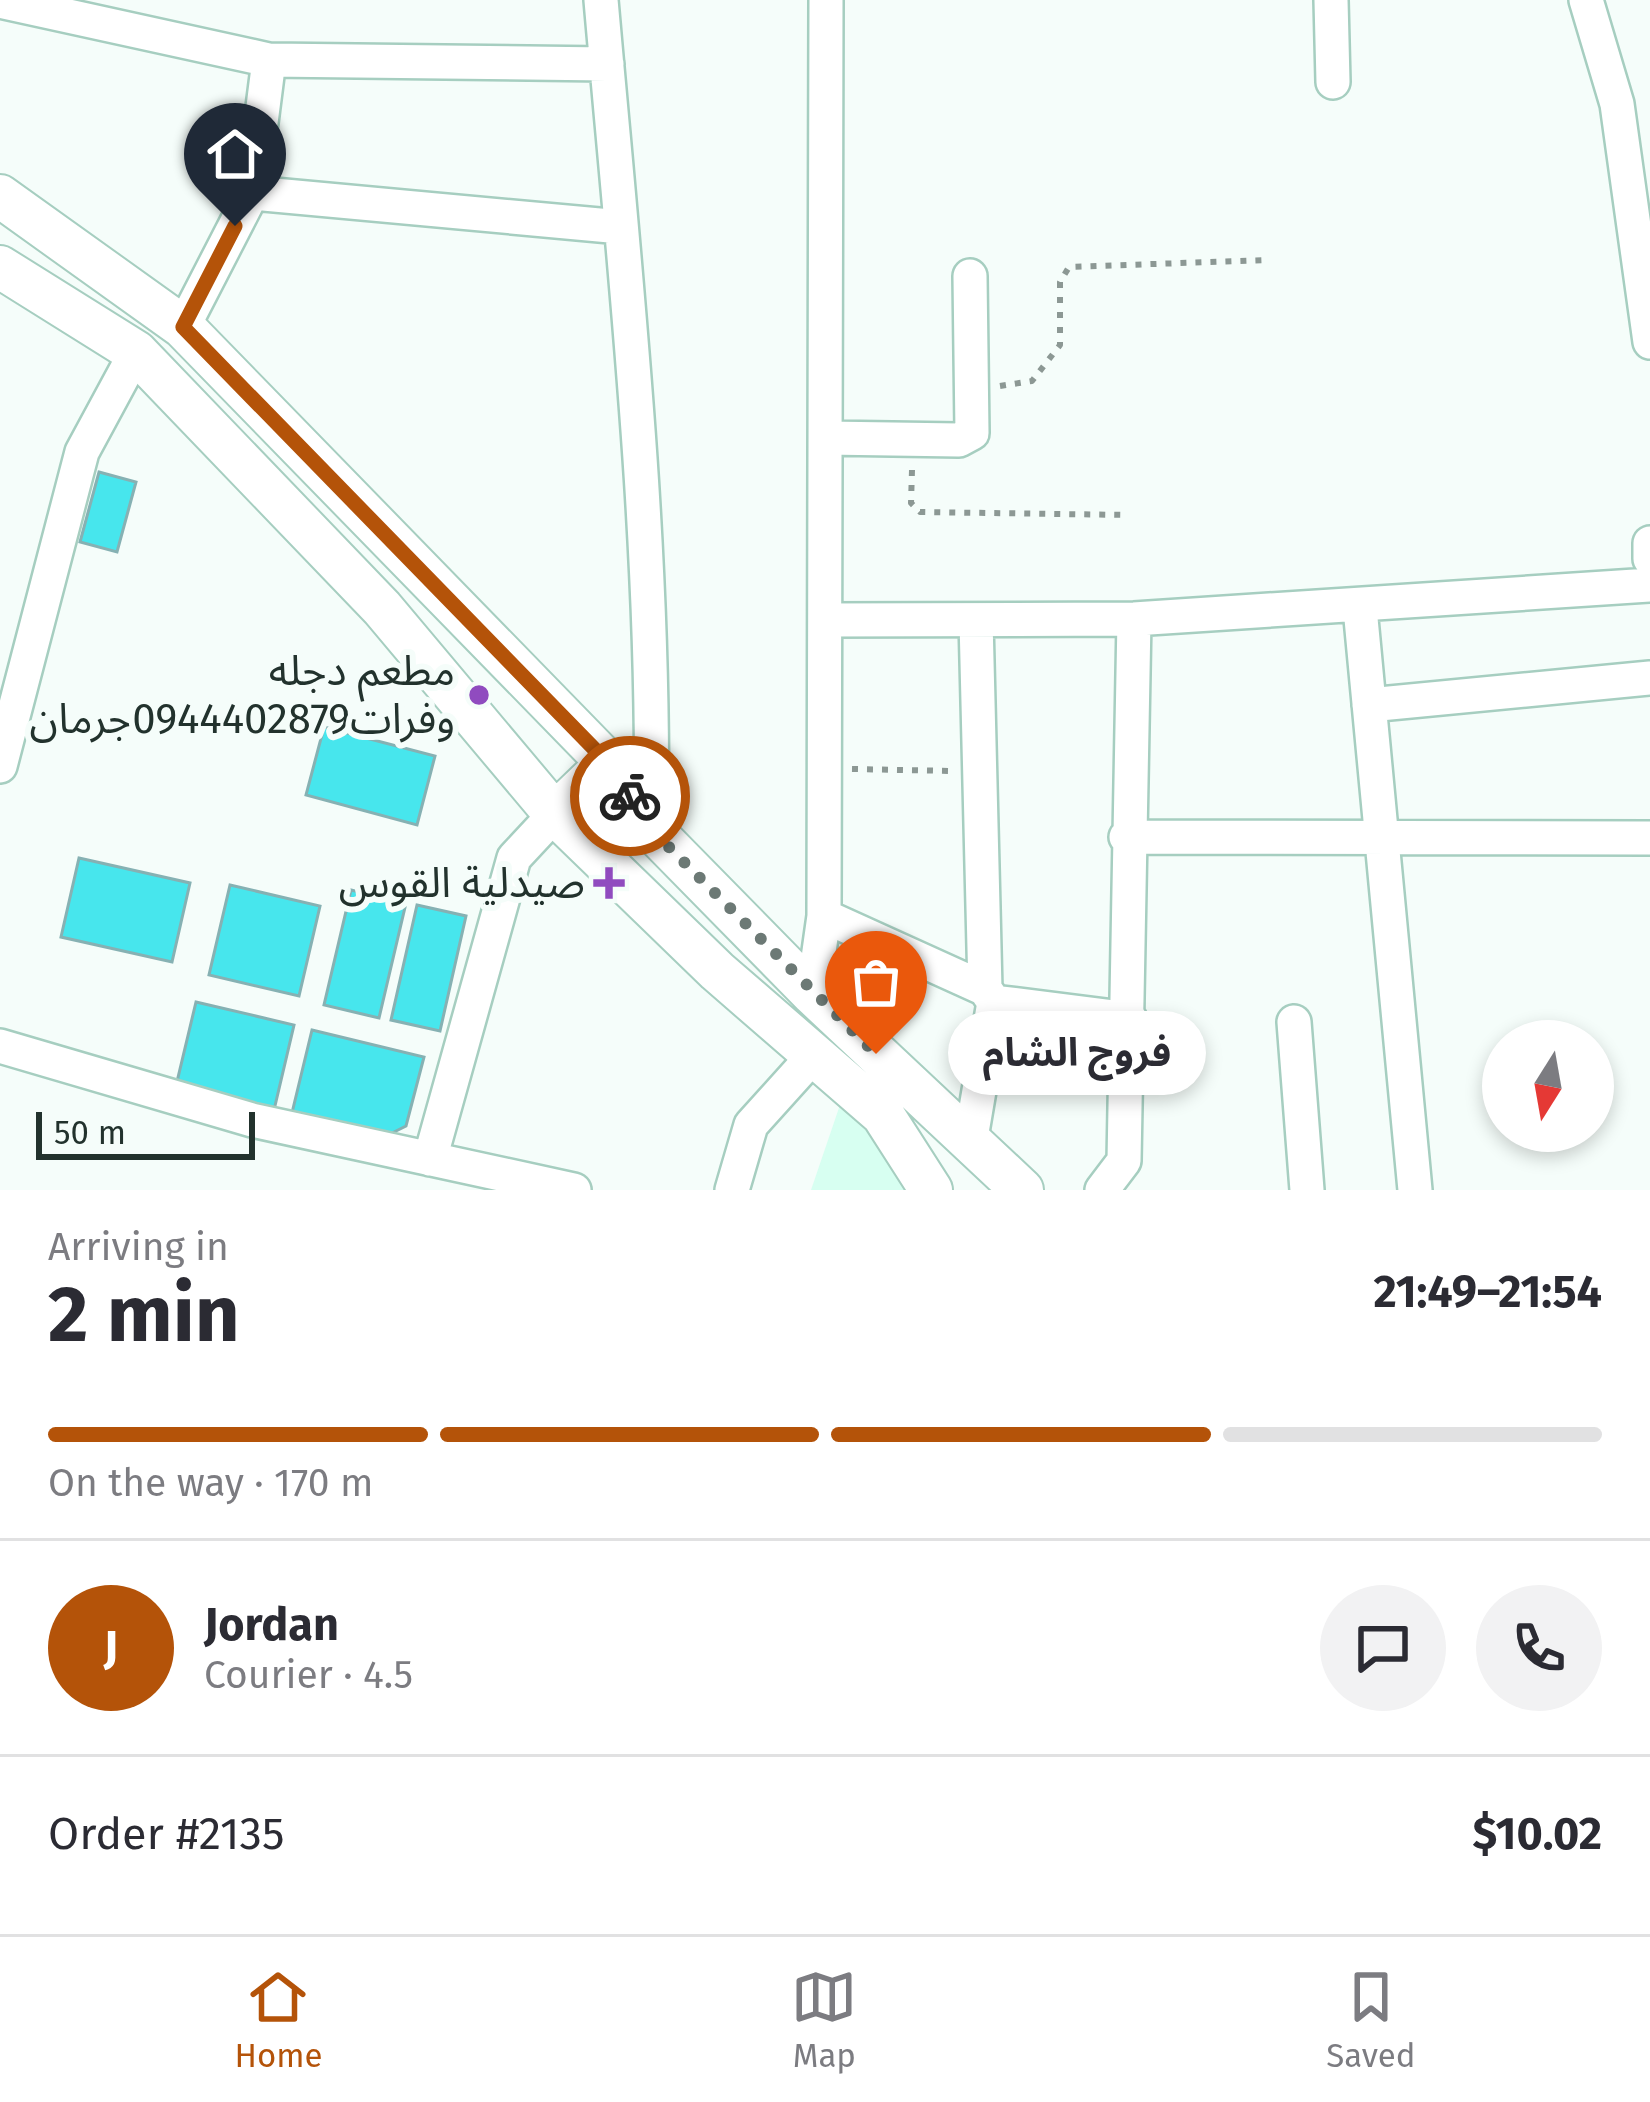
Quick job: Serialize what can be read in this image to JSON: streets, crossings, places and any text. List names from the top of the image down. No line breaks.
{"places":{"other":["مطعم دجله وفرات0944402879جرمان","فروج الشام"],"health":["صيدلية القوس"]},"scale_bar":"50 m","north":"bottom","page":{"bubble":"فروج الشام","scale":"50 m","heading":["2 min","Arriving in","21:49–21:54"],"panel":["Jordan","Courier · 4.5","Order #2135","$10.02"],"bar":"On the way · 170 m","round":"J","tabs":["Home","Map","Saved"]}}
